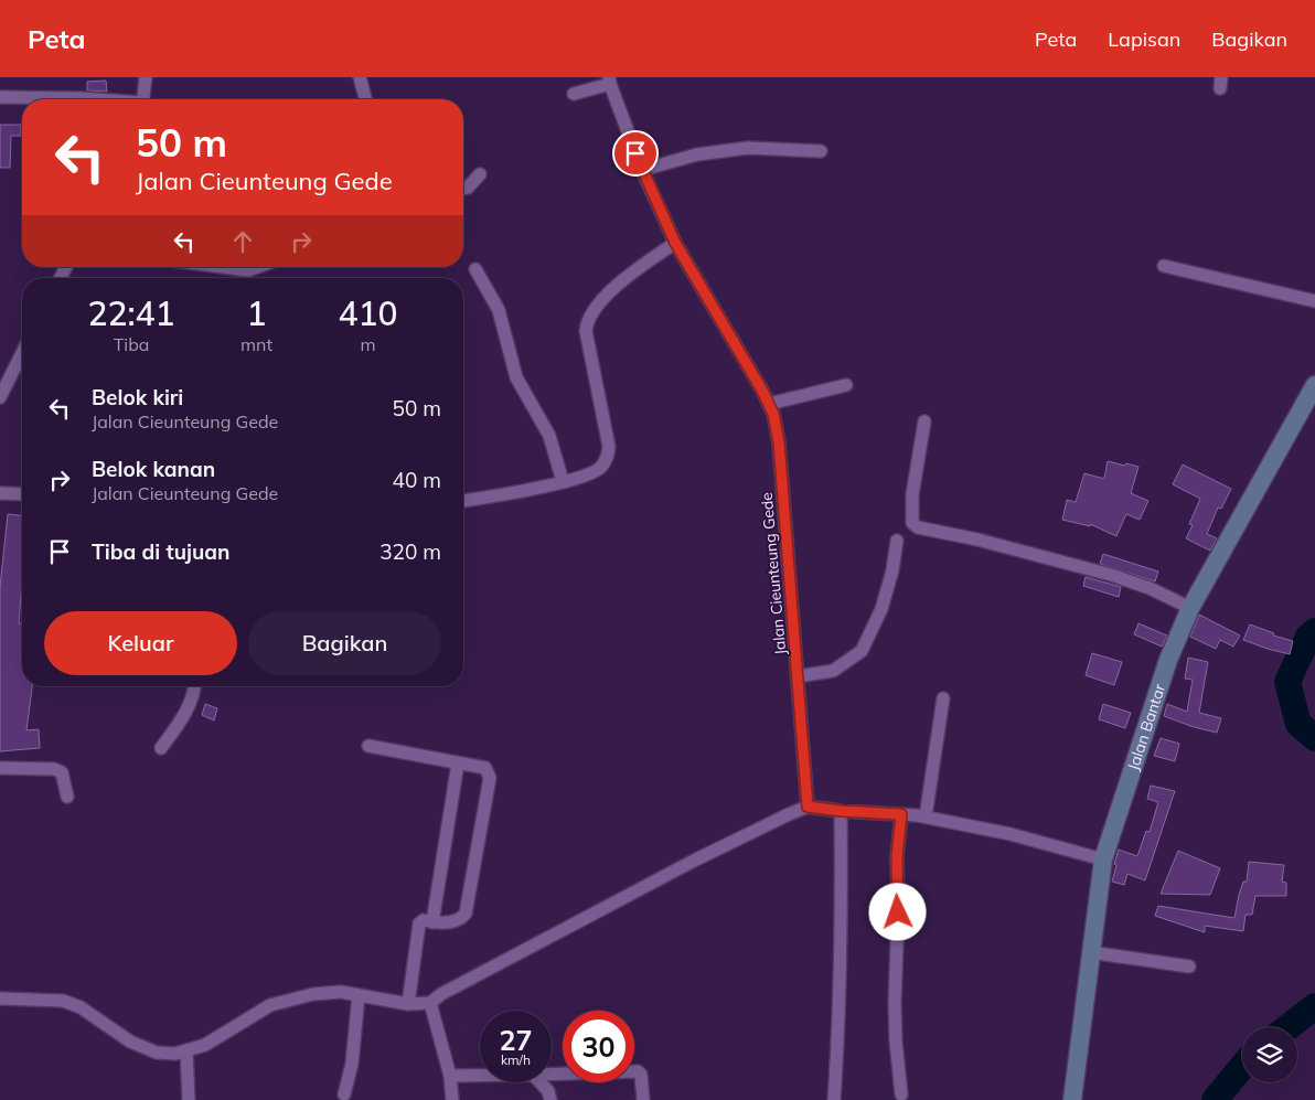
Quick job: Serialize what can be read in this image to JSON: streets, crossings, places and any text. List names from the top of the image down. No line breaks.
{"streets":{"street":["Jalan Cieunteung Gede","Jalan Bantar"]},"page":{"header":"Peta","nav":["Peta","Lapisan","Bagikan"],"turn":["50 m","Jalan Cieunteung Gede"],"eta":["22:41","Tiba","1","mnt","410","m"],"list":[{"name":"Belok kiri","note":"Jalan Cieunteung Gede","value":"50 m"},{"name":"Belok kanan","note":"Jalan Cieunteung Gede","value":"40 m"},{"name":"Tiba di tujuan","value":"320 m"}],"buttons":["Keluar","Bagikan"],"speed":"27 km/h","limit":"30"}}
